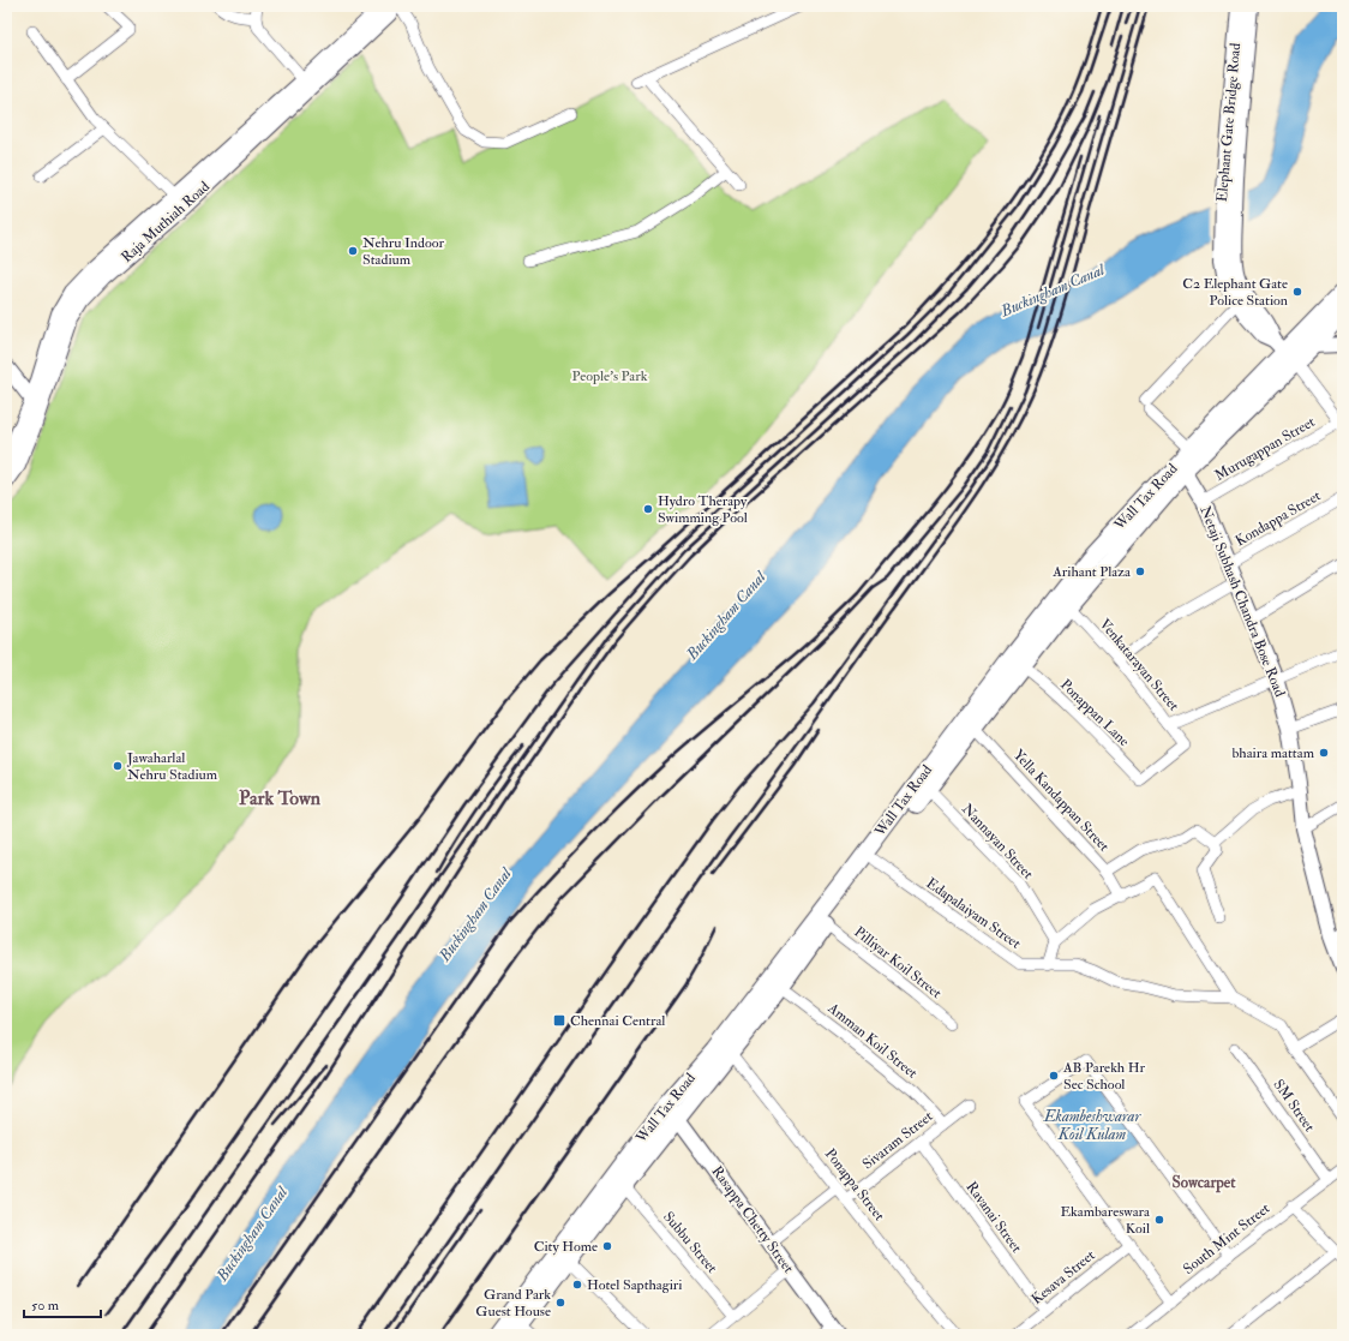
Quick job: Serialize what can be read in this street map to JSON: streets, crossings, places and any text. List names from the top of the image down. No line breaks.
{"streets":{"main road":["Elephant Gate Bridge Road","Raja Muthiah Road","Wall Tax Road","Netaji Subhash Chandra Bose Road","Rasappa Chetty Street"],"street":["Murugappan Street","Kondappa Street","Venkatarayan Street","Ponappan Lane","Yella Kandappan Street","Nannayan Street","Edapalaiyam Street","Pilliyar Koil Street","Amman Koil Street","SM Street","Sivaram Street","Ponappa Street","Ravanai Street","South Mint Street","Subbu Street","Kesava Street"]},"crossings":[["Murugappan Street","Netaji Subhash Chandra Bose Road"],["Wall Tax Road","Netaji Subhash Chandra Bose Road"],["Wall Tax Road","Venkatarayan Street"],["Wall Tax Road","Ponappan Lane"],["Wall Tax Road","Yella Kandappan Street"],["Wall Tax Road","Nannayan Street"],["Wall Tax Road","Edapalaiyam Street"],["Wall Tax Road","Pilliyar Koil Street"],["Wall Tax Road","Amman Koil Street"],["Wall Tax Road","Ponappa Street"],["Wall Tax Road","Rasappa Chetty Street"],["Wall Tax Road","Subbu Street"],["Kondappa Street","Netaji Subhash Chandra Bose Road"],["Venkatarayan Street","Ponappan Lane"],["Amman Koil Street","Sivaram Street"],["SM Street","South Mint Street"],["Sivaram Street","Ponappa Street"],["Sivaram Street","Ravanai Street"],["Ravanai Street","Kesava Street"]],"districts":["Park Town","Sowcarpet"],"water":["Buckingham Canal","Ekambeshwarar Koil Kulam"],"parks":["People's Park"],"places":{"other":["Nehru Indoor Stadium","C2 Elephant Gate Police Station","Hydro Therapy Swimming Pool","Arihant Plaza","bhaira mattam","Jawaharlal Nehru Stadium","AB Parekh Hr Sec School","Ekambareswara Koil","City Home","Hotel Sapthagiri","Grand Park Guest House"],"transit":["Chennai Central"]},"scale_bar":"50 m"}
